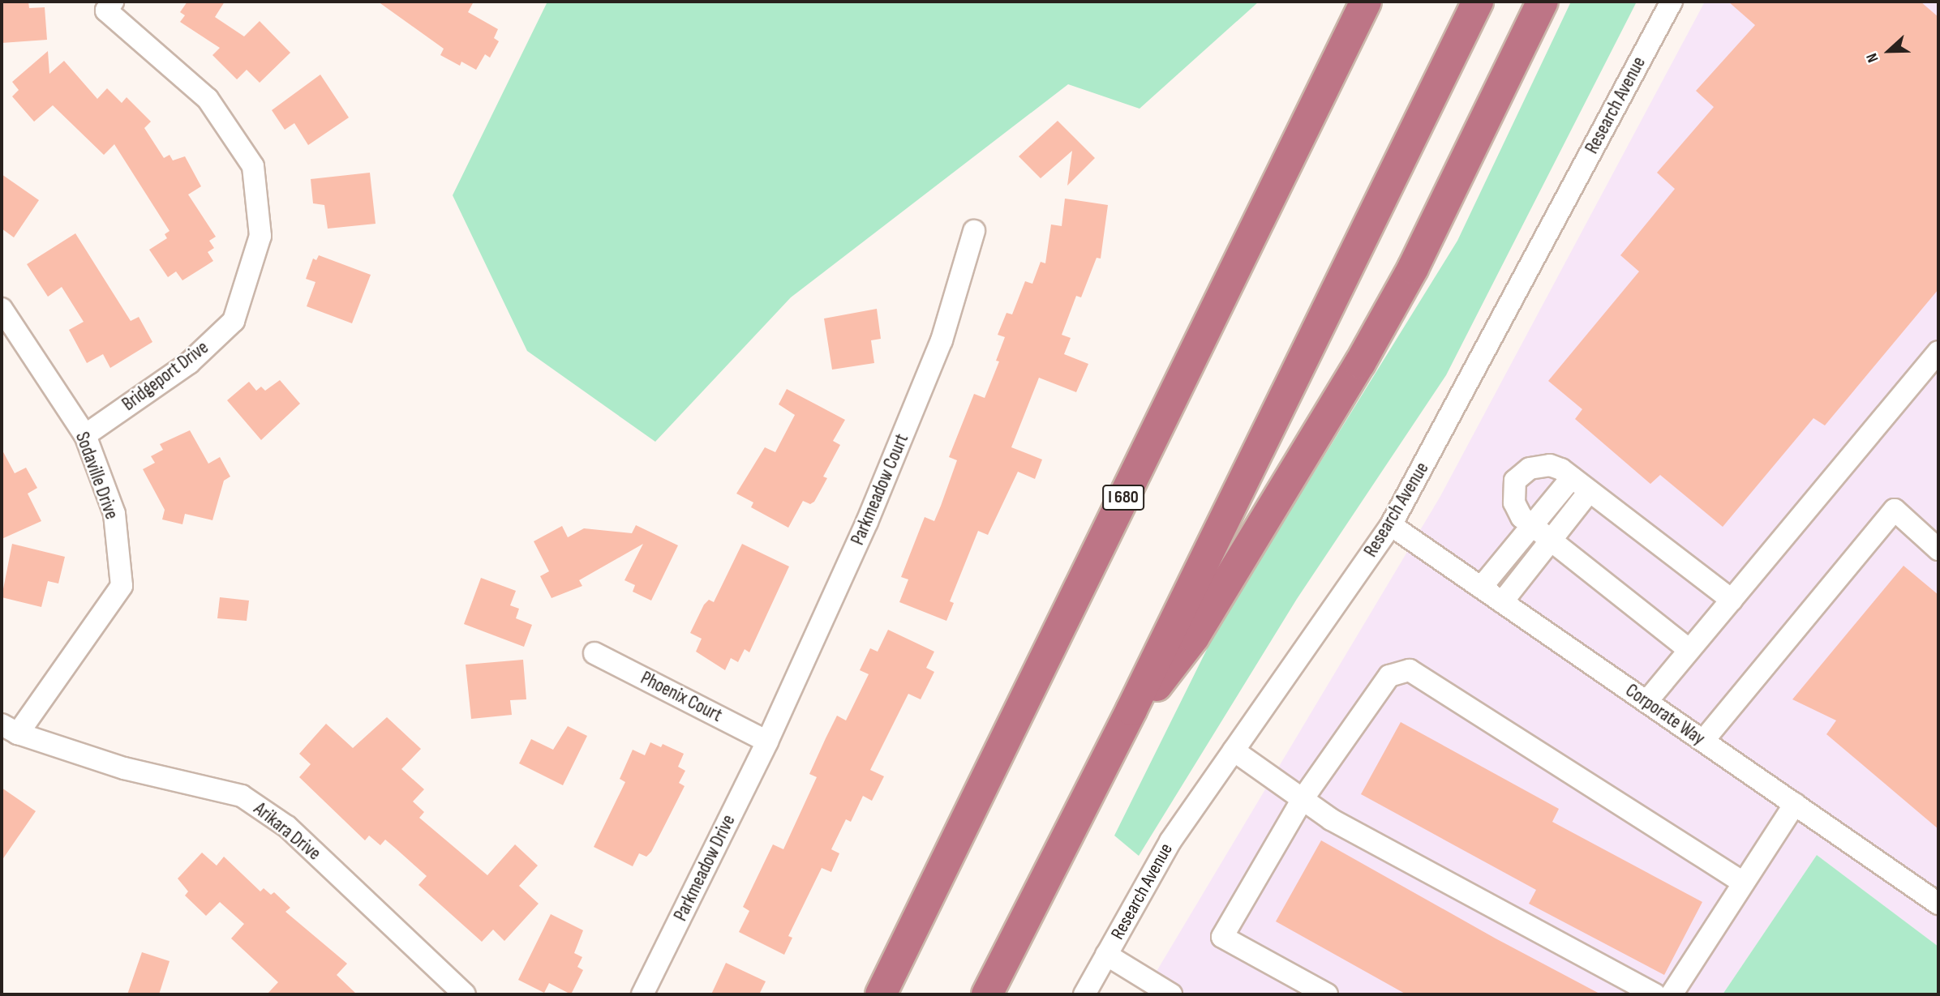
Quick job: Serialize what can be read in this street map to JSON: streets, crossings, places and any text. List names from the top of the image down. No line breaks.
{"streets":{"highway":["I 680"],"street":["Research Avenue","Bridgeport Drive","Sodaville Drive","Parkmeadow Court","Phoenix Court","Corporate Way","Arikara Drive","Parkmeadow Drive"]},"crossings":[["Research Avenue","Corporate Way"],["Bridgeport Drive","Sodaville Drive"],["Sodaville Drive","Arikara Drive"],["Parkmeadow Court","Phoenix Court"],["Parkmeadow Court","Parkmeadow Drive"],["Phoenix Court","Parkmeadow Drive"]],"north":"left"}
